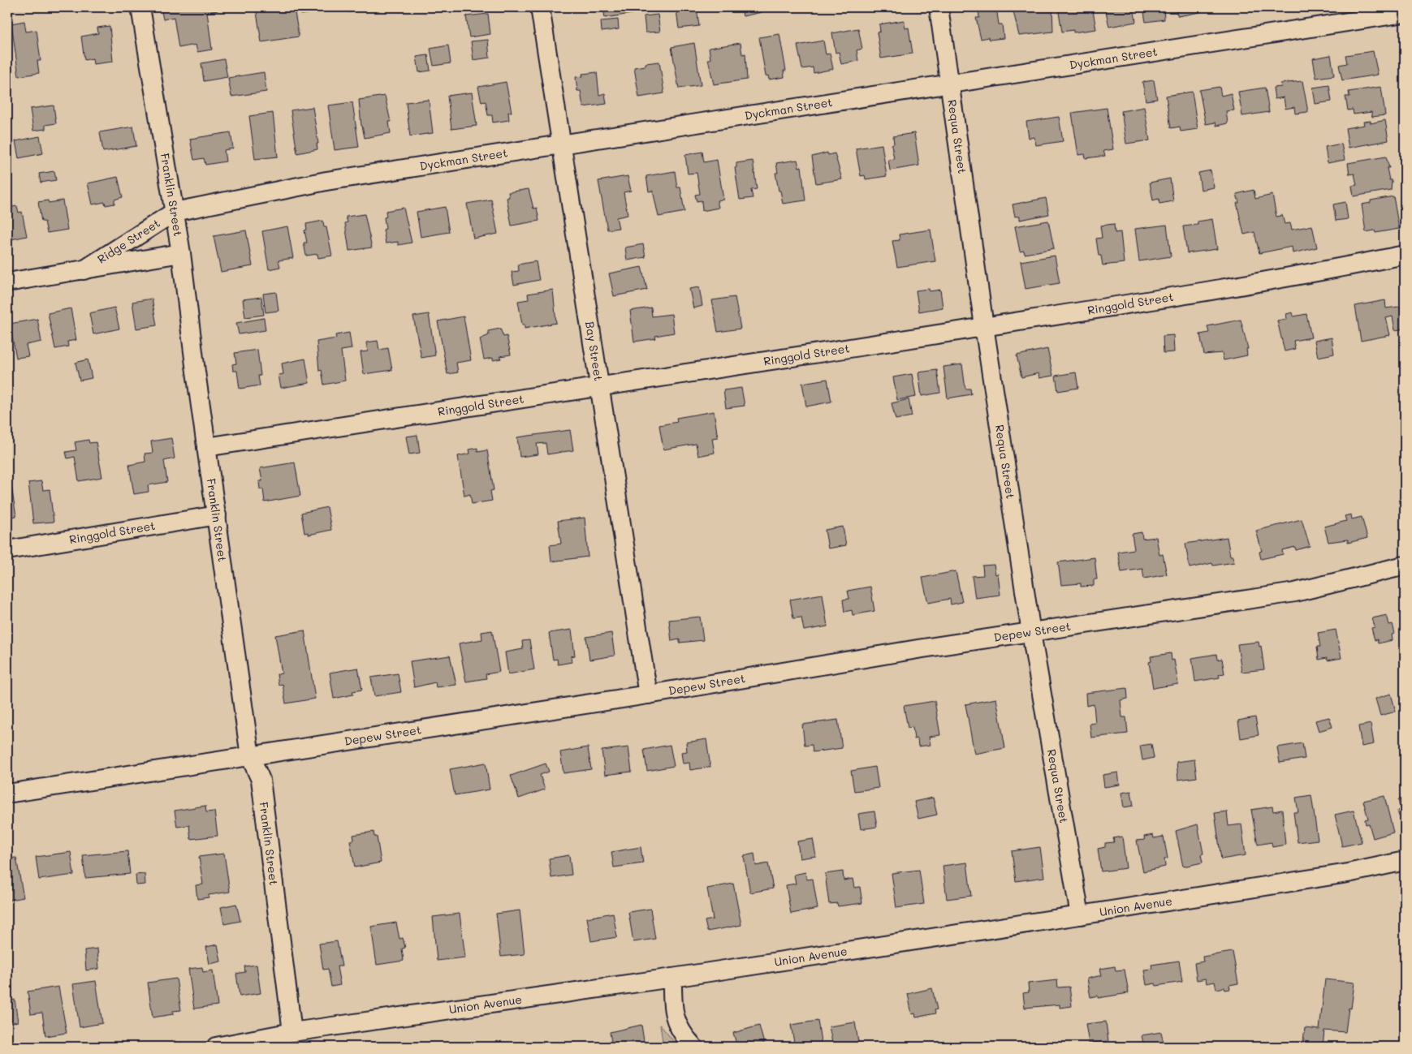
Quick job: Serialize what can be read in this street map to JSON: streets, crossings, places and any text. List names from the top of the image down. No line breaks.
{"streets":{"street":["Dyckman Street","Requa Street","Franklin Street","Ridge Street","Ringgold Street","Bay Street","Depew Street","Union Avenue"]},"crossings":[["Dyckman Street","Requa Street"],["Dyckman Street","Franklin Street"],["Dyckman Street","Ridge Street"],["Dyckman Street","Bay Street"],["Requa Street","Ringgold Street"],["Requa Street","Depew Street"],["Requa Street","Union Avenue"],["Franklin Street","Ridge Street"],["Franklin Street","Ringgold Street"],["Franklin Street","Depew Street"],["Franklin Street","Union Avenue"],["Ringgold Street","Bay Street"],["Bay Street","Depew Street"]]}
